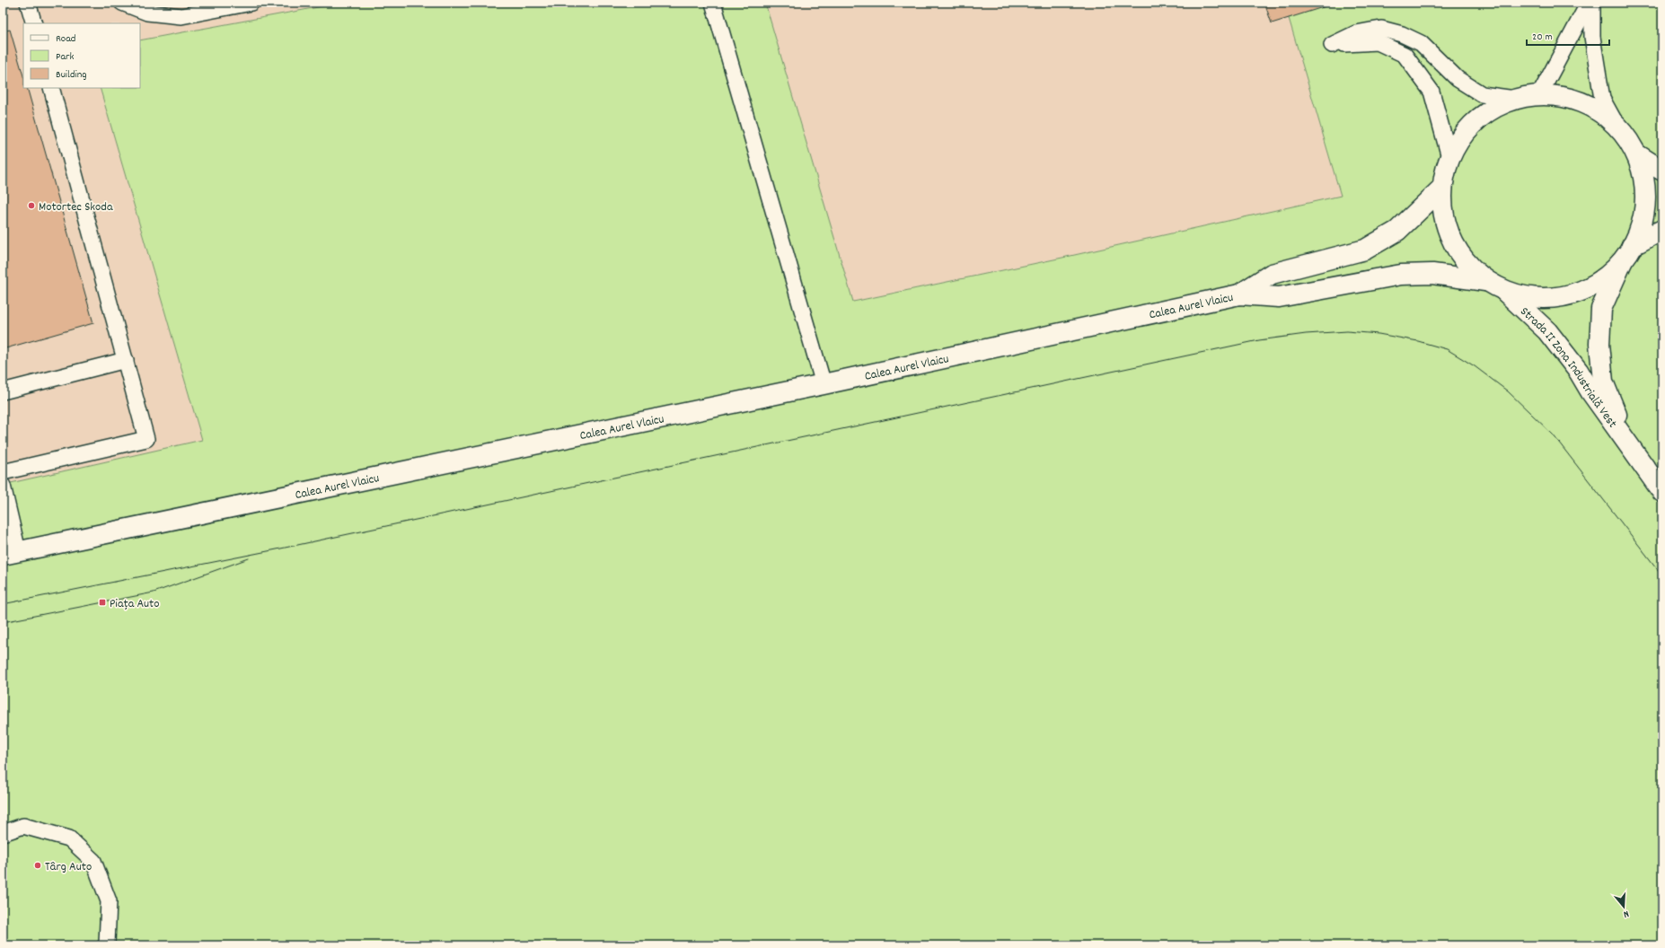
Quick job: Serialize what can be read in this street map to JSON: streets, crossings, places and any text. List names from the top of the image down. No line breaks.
{"streets":{"main road":["Calea Aurel Vlaicu","Strada II Zona Industrială Vest"]},"crossings":[["Calea Aurel Vlaicu","Strada II Zona Industrială Vest"]],"places":{"other":["Motortec Skoda","Târg Auto"],"transit":["Piața Auto"]},"legend":["Road","Park","Building"],"scale_bar":"20 m","north":"bottom"}
